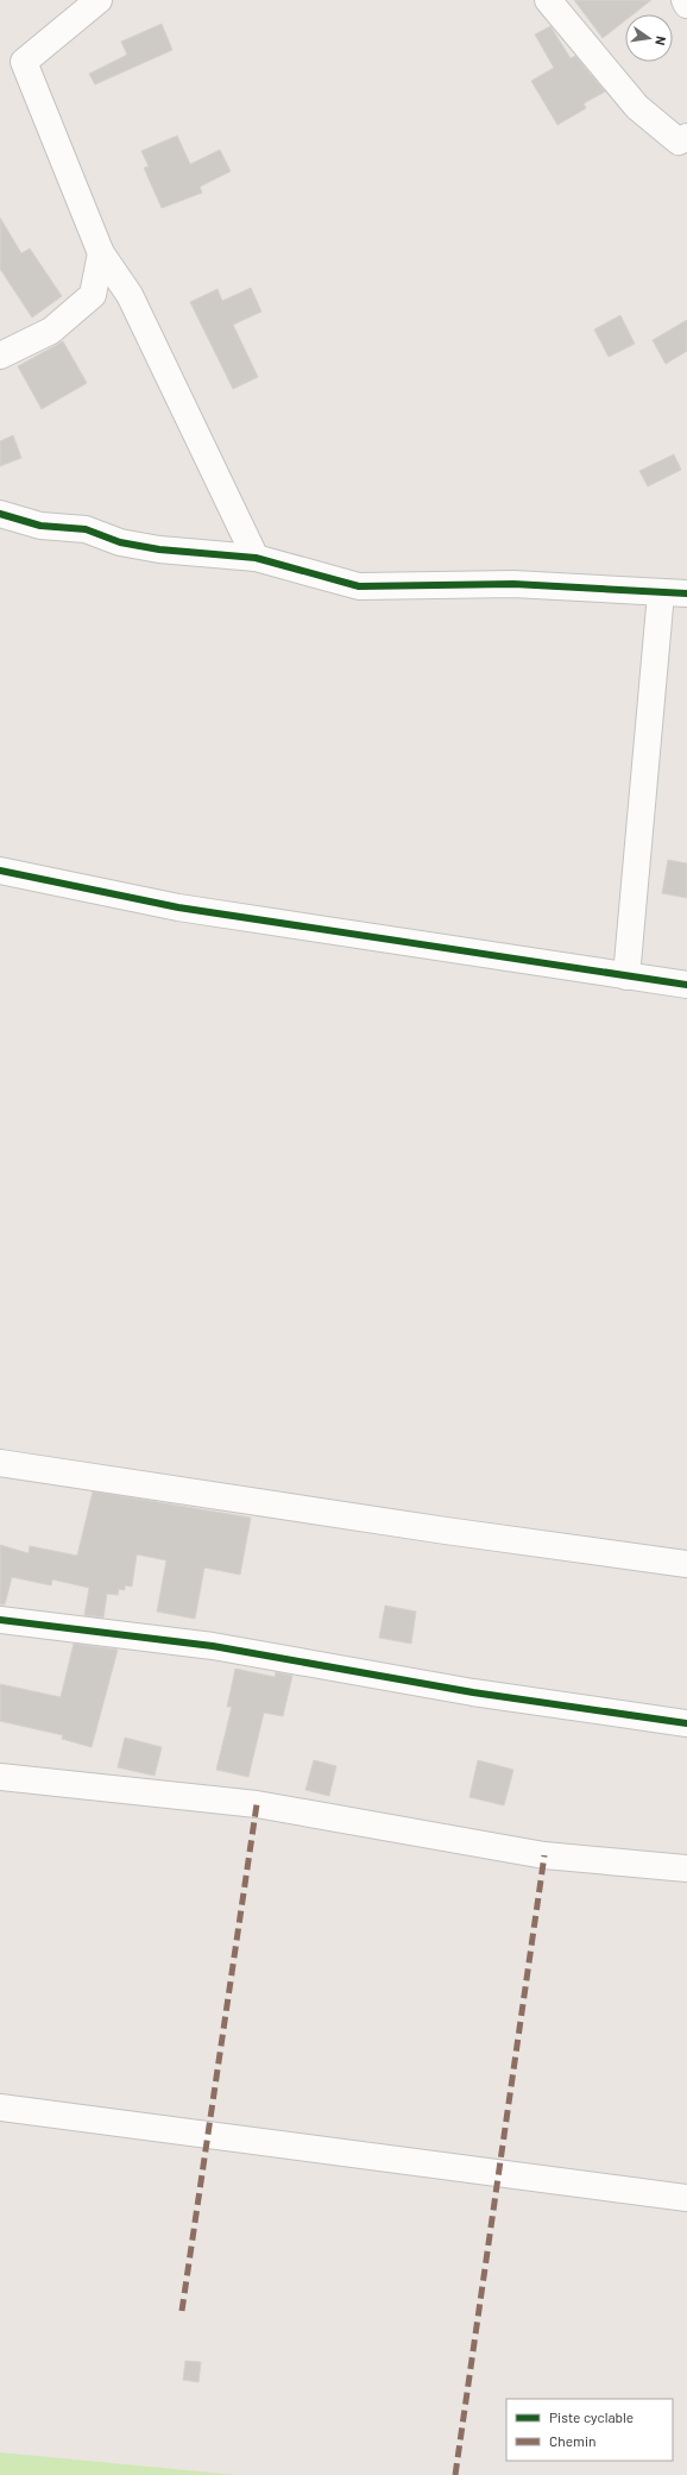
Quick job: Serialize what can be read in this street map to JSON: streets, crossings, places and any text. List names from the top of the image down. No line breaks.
{"legend":["Piste cyclable","Chemin"],"north":"right"}
